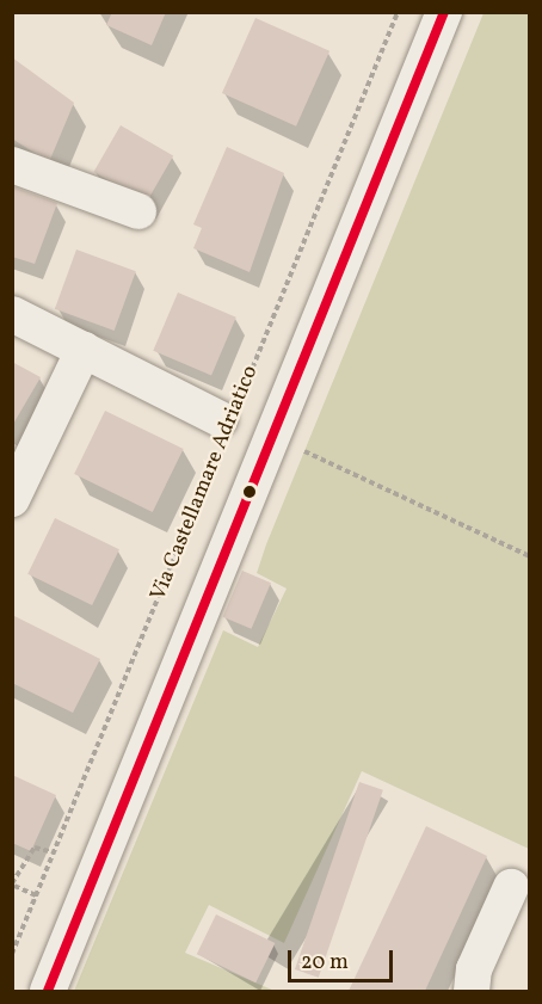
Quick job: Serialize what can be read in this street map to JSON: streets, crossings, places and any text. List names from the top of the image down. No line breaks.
{"streets":{"street":["Via Castellamare Adriatico"]},"scale_bar":"20 m"}
